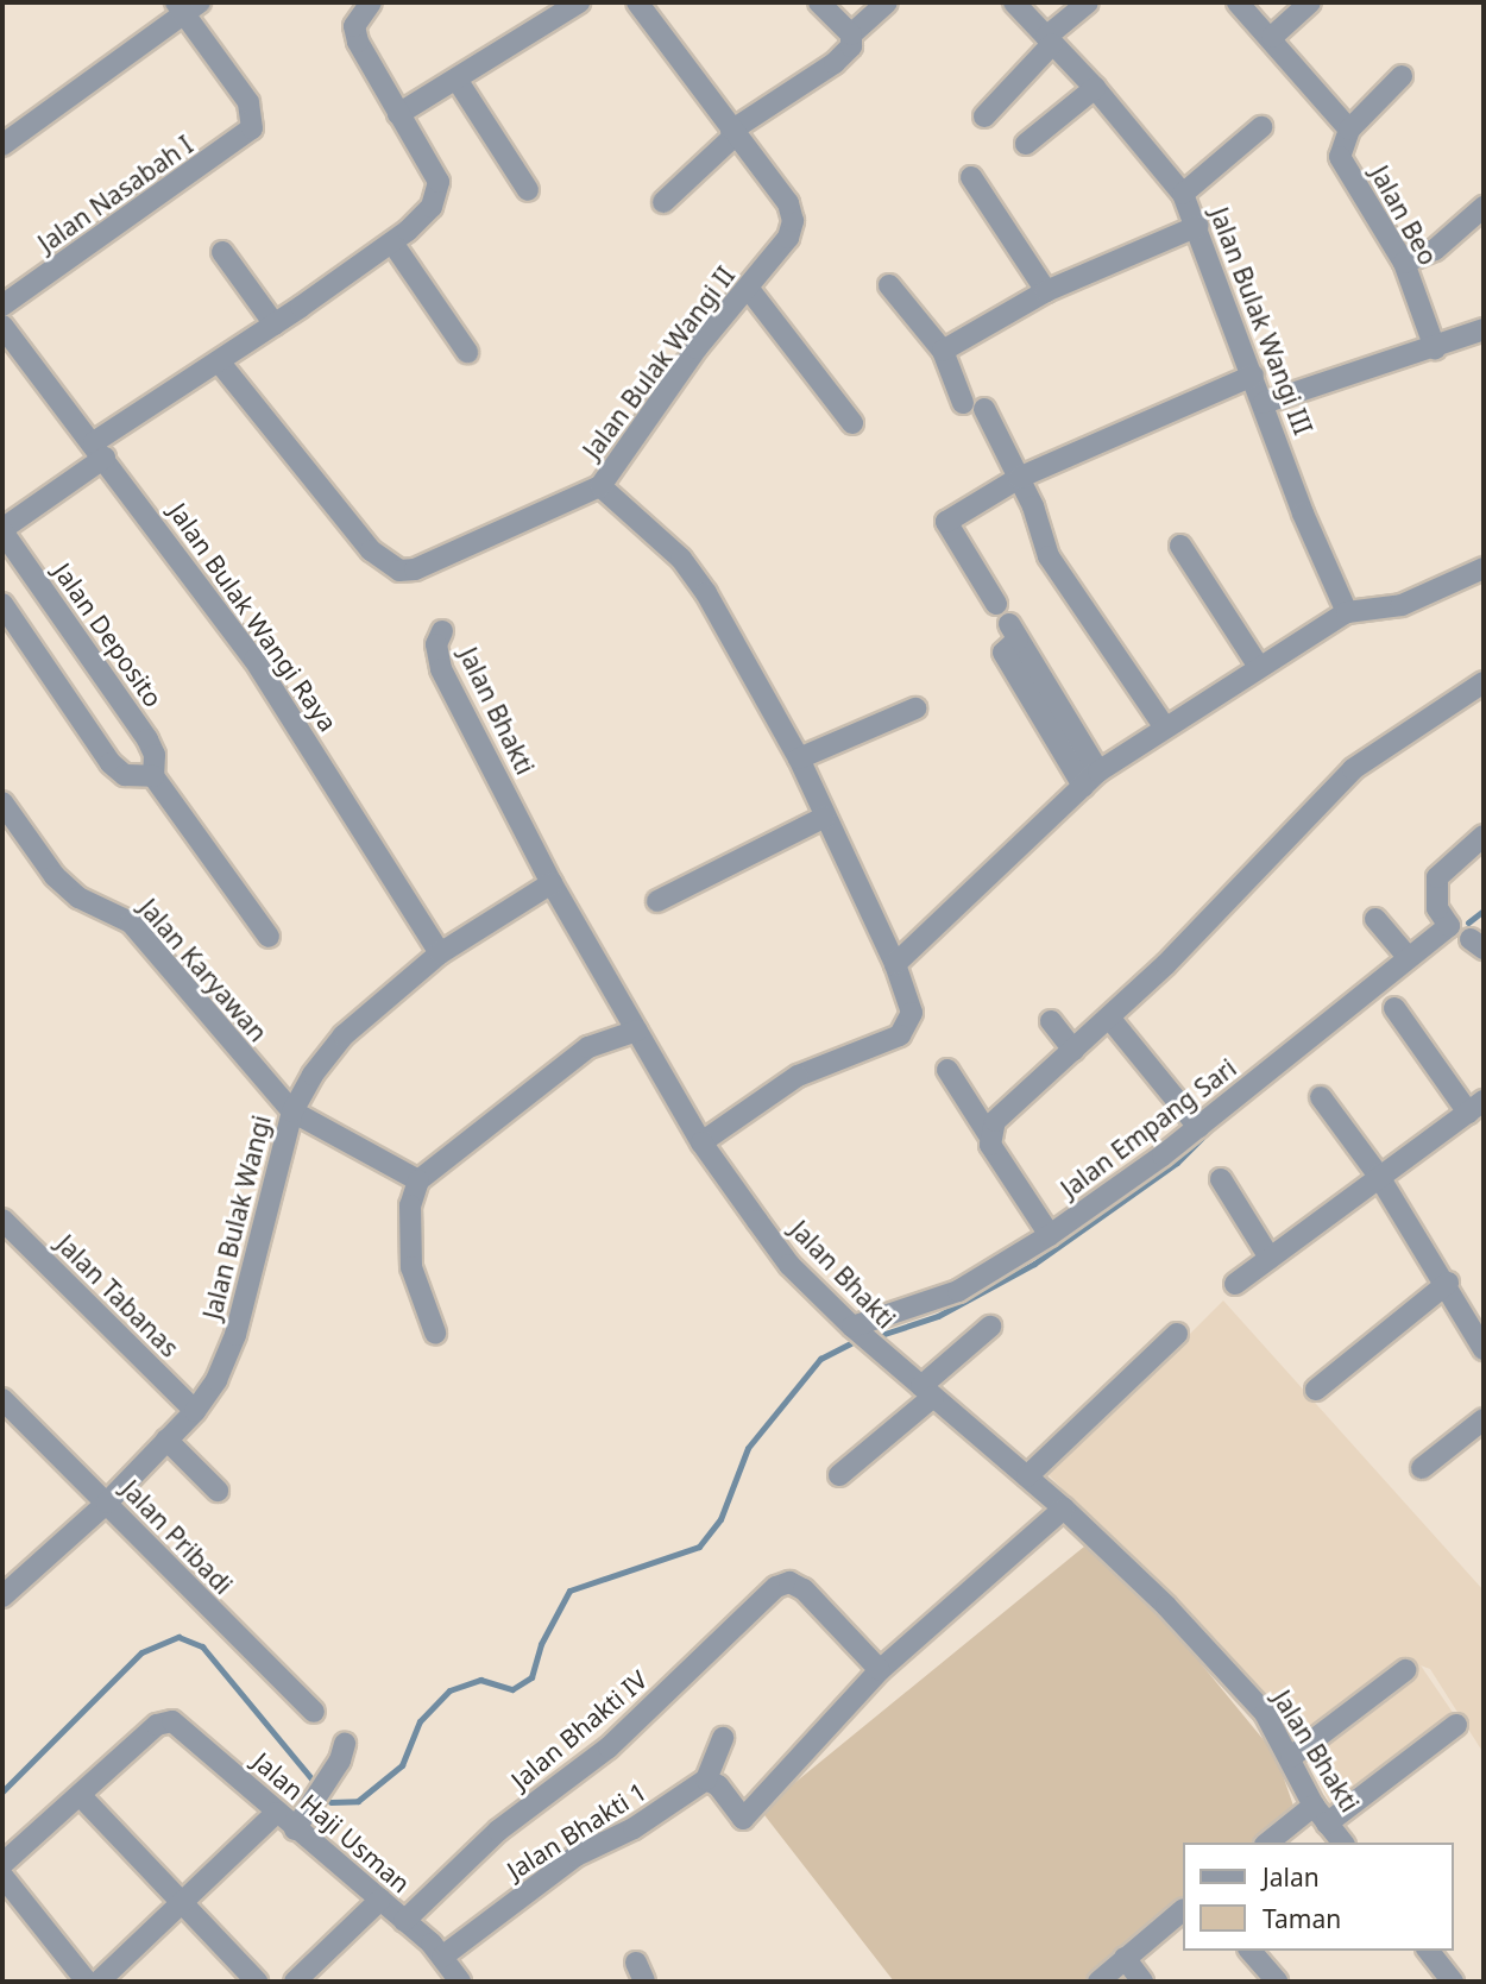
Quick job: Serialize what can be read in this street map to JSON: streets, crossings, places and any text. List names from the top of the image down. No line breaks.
{"streets":{"street":["Jalan Nasabah I","Jalan Beo","Jalan Bulak Wangi III","Jalan Bulak Wangi II","Jalan Bulak Wangi Raya","Jalan Deposito","Jalan Bhakti","Jalan Karyawan","Jalan Empang Sari","Jalan Bulak Wangi","Jalan Tabanas","Jalan Pribadi","Jalan Bhakti IV","Jalan Haji Usman","Jalan Bhakti 1"]},"crossings":[["Jalan Bulak Wangi II","Jalan Bhakti"],["Jalan Bulak Wangi Raya","Jalan Deposito"],["Jalan Bulak Wangi Raya","Jalan Bulak Wangi"],["Jalan Bhakti","Jalan Empang Sari"],["Jalan Bhakti","Jalan Bulak Wangi"],["Jalan Karyawan","Jalan Bulak Wangi"],["Jalan Bulak Wangi","Jalan Tabanas"],["Jalan Bulak Wangi","Jalan Pribadi"],["Jalan Bhakti IV","Jalan Haji Usman"],["Jalan Haji Usman","Jalan Bhakti 1"]],"legend":["Jalan","Taman"]}
